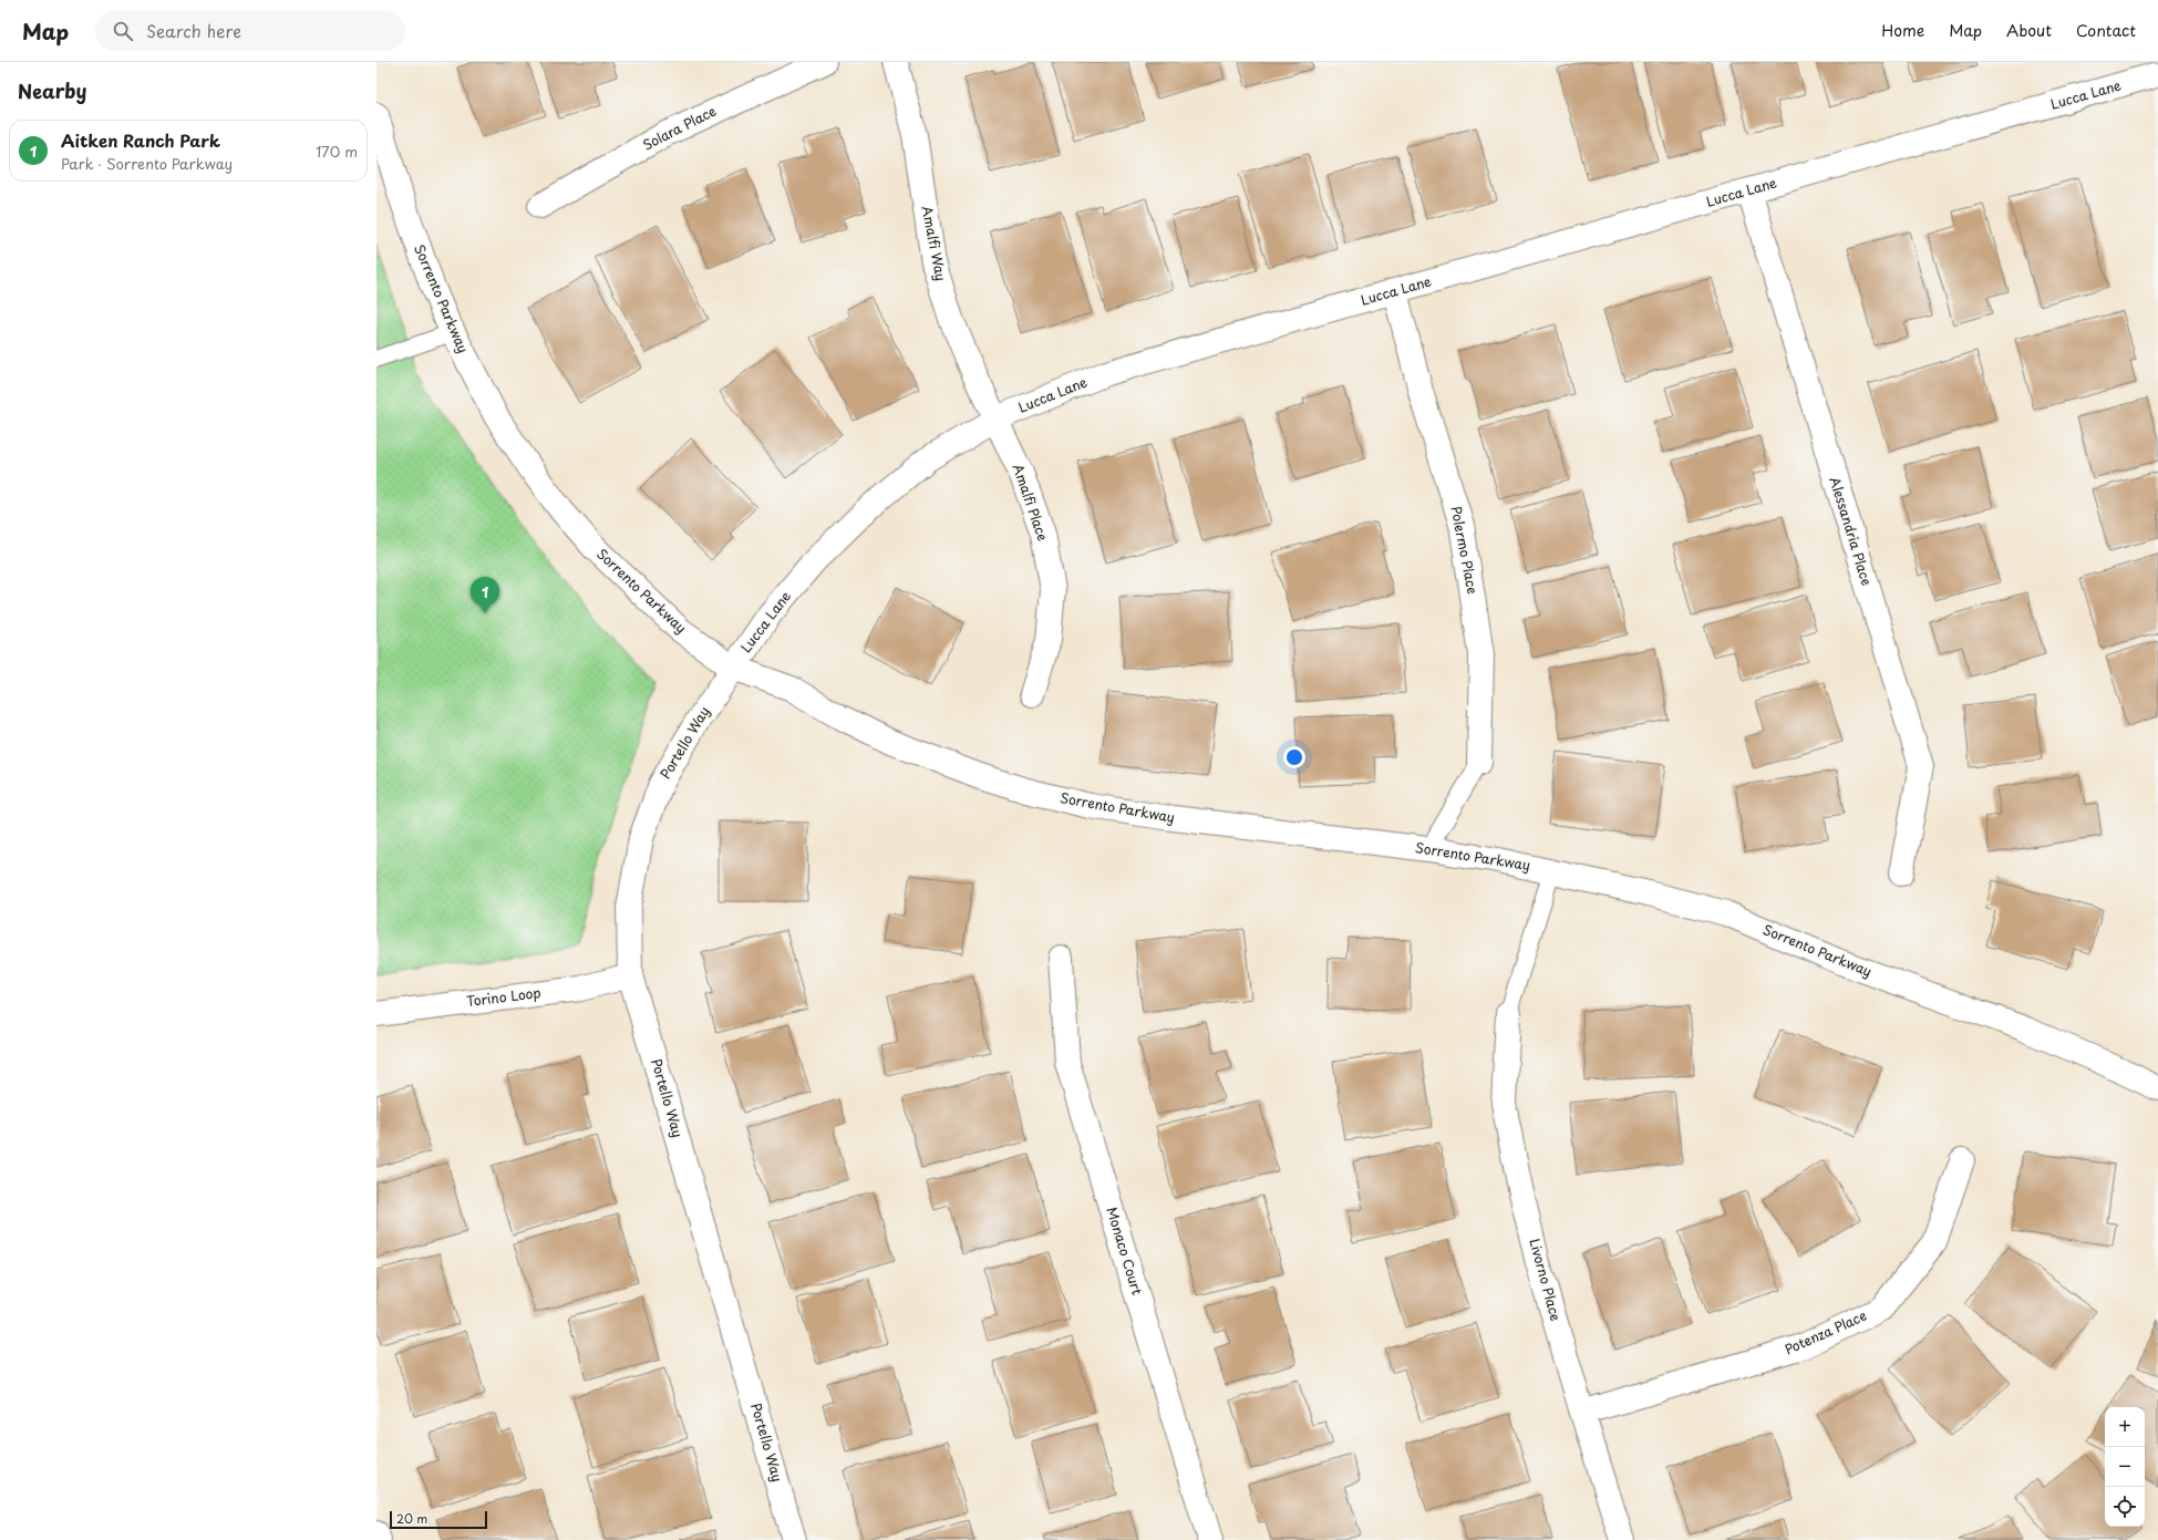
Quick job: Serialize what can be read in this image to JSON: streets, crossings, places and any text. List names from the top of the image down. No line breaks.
{"streets":{"street":["Lucca Lane","Solara Place","Amalfi Way","Sorrento Parkway","Amalfi Place","Alessandria Place","Polermo Place","Portello Way","Torino Loop","Monaco Court","Livorno Place","Potenza Place"]},"crossings":[["Lucca Lane","Amalfi Way"],["Lucca Lane","Sorrento Parkway"],["Lucca Lane","Amalfi Place"],["Lucca Lane","Alessandria Place"],["Lucca Lane","Polermo Place"],["Lucca Lane","Portello Way"],["Amalfi Way","Amalfi Place"],["Sorrento Parkway","Portello Way"],["Portello Way","Torino Loop"],["Livorno Place","Potenza Place"]],"scale_bar":"20 m","page":{"header":"Map","search":"Search here","nav":["Home","Map","About","Contact"],"heading":"Nearby","list":[{"mark":"1","name":"Aitken Ranch Park","note":"Park · Sorrento Parkway","value":"170 m"}],"pins":"1","map_buttons":["+","−"],"scale":"20 m"}}
